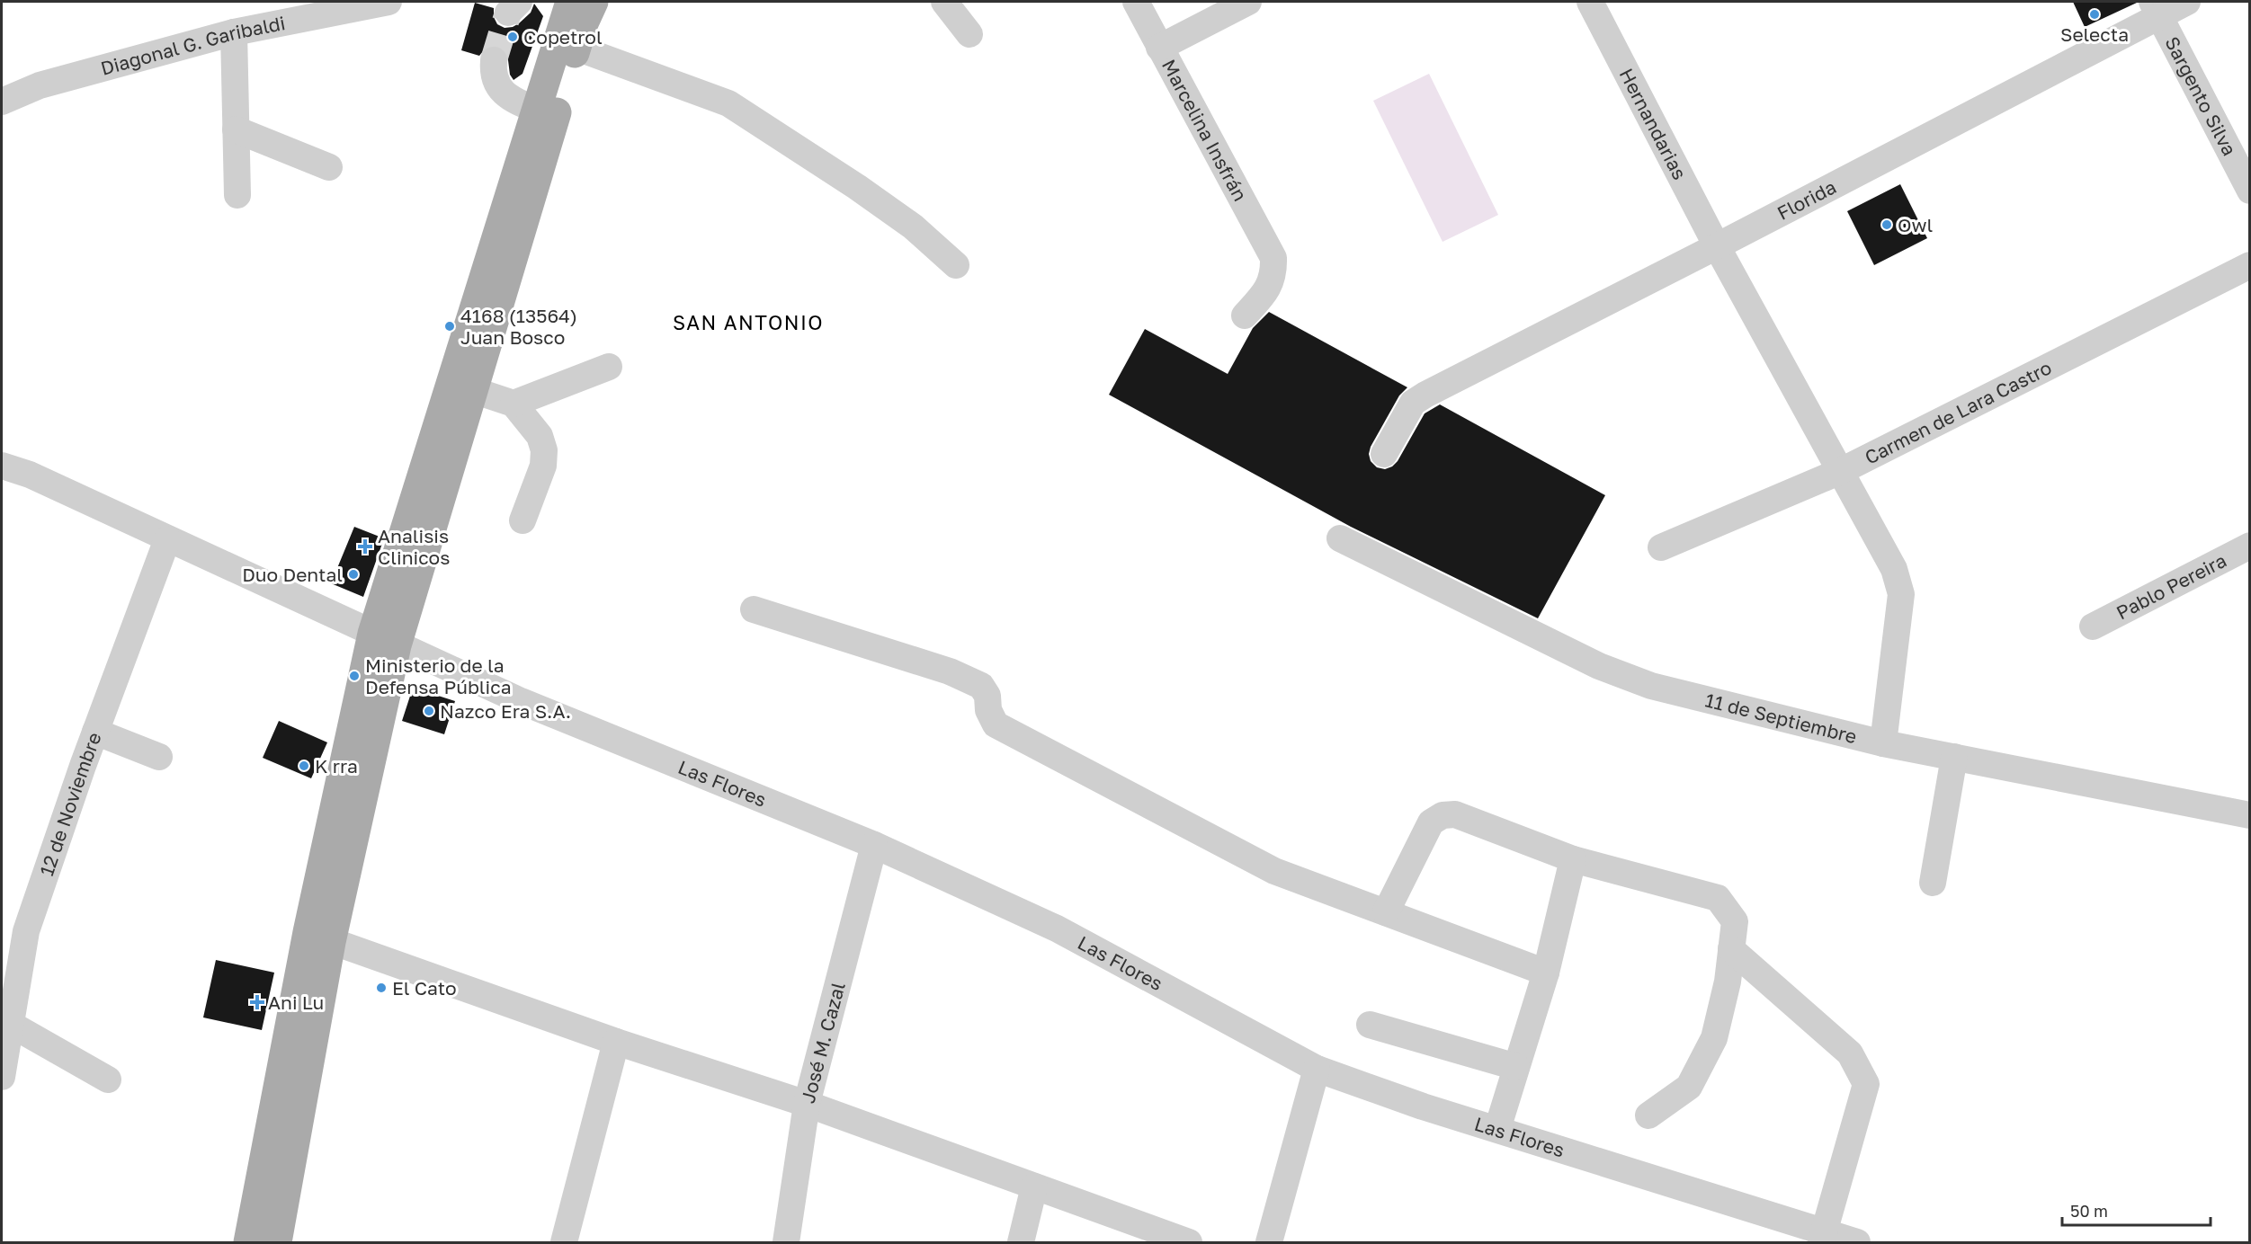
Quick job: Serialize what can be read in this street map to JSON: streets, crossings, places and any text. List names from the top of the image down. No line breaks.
{"streets":{"street":["Diagonal G. Garibaldi","Sargento Silva","Hernandarias","Marcelina Insfrán","Florida","Carmen de Lara Castro","Pablo Pereira","11 de Septiembre","Las Flores","12 de Noviembre","José M. Cazal"]},"crossings":[["Sargento Silva","Florida"],["Hernandarias","Florida"],["Hernandarias","Carmen de Lara Castro"],["Hernandarias","11 de Septiembre"],["Las Flores","12 de Noviembre"],["Las Flores","José M. Cazal"]],"districts":["SAN ANTONIO"],"places":{"other":["Selecta","Copetrol","Owl","4168 (13564) Juan Bosco","Duo Dental","Ministerio de la Defensa Pública","Nazco Era S.A.","K rra","El Cato"],"health":["Analisis Clinicos","Ani Lu"]},"scale_bar":"50 m"}
